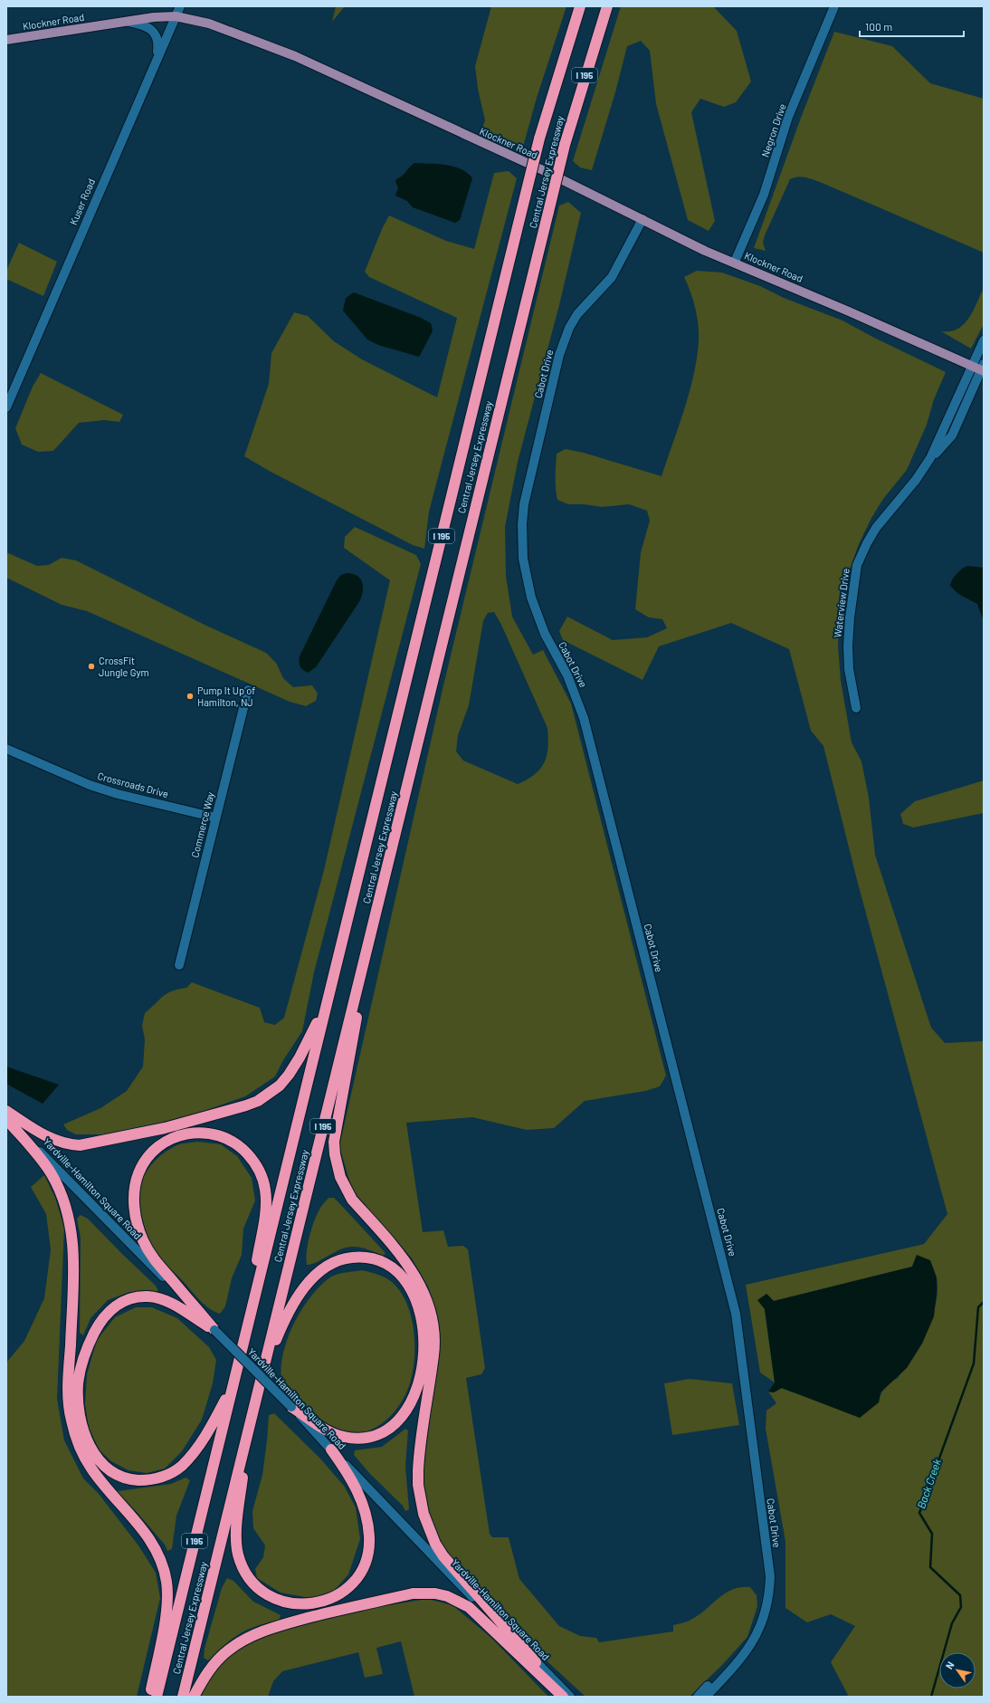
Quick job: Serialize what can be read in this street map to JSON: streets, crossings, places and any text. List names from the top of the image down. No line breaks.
{"streets":{"highway":["I 195","Central Jersey Expressway"],"main road":["Klockner Road"],"street":["Negron Drive","Kuser Road","Cabot Drive","Waterview Drive","Crossroads Drive","Commerce Way","Yardville-Hamilton Square Road"]},"crossings":[["Klockner Road","Negron Drive"],["Klockner Road","Kuser Road"],["Klockner Road","Cabot Drive"],["Klockner Road","Waterview Drive"],["Crossroads Drive","Commerce Way"]],"water":["Back Creek"],"places":["CrossFit Jungle Gym","Pump It Up of Hamilton, NJ"],"scale_bar":"100 m","north":"top left"}
